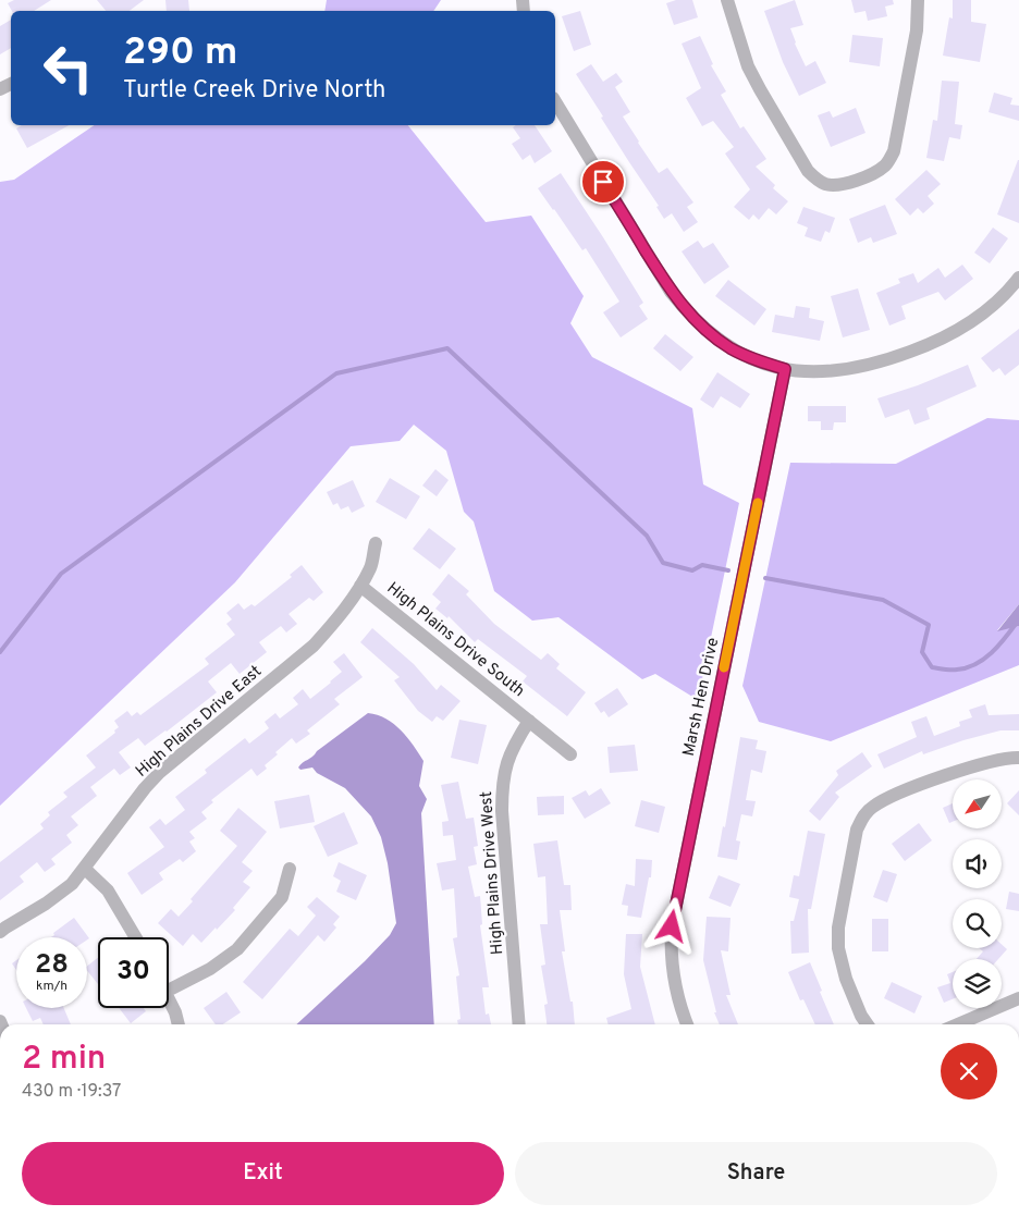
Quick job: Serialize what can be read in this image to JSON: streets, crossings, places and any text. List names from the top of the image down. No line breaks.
{"streets":{"street":["High Plains Drive South","Marsh Hen Drive","High Plains Drive East","High Plains Drive West"]},"crossings":[["High Plains Drive South","High Plains Drive East"],["High Plains Drive South","High Plains Drive West"]],"north":"bottom left","page":{"turn":["290 m","Turtle Creek Drive North"],"speed":"28 km/h","limit":"30","heading":["2 min","430 m · 19:37"],"buttons":["Exit","Share"]}}
